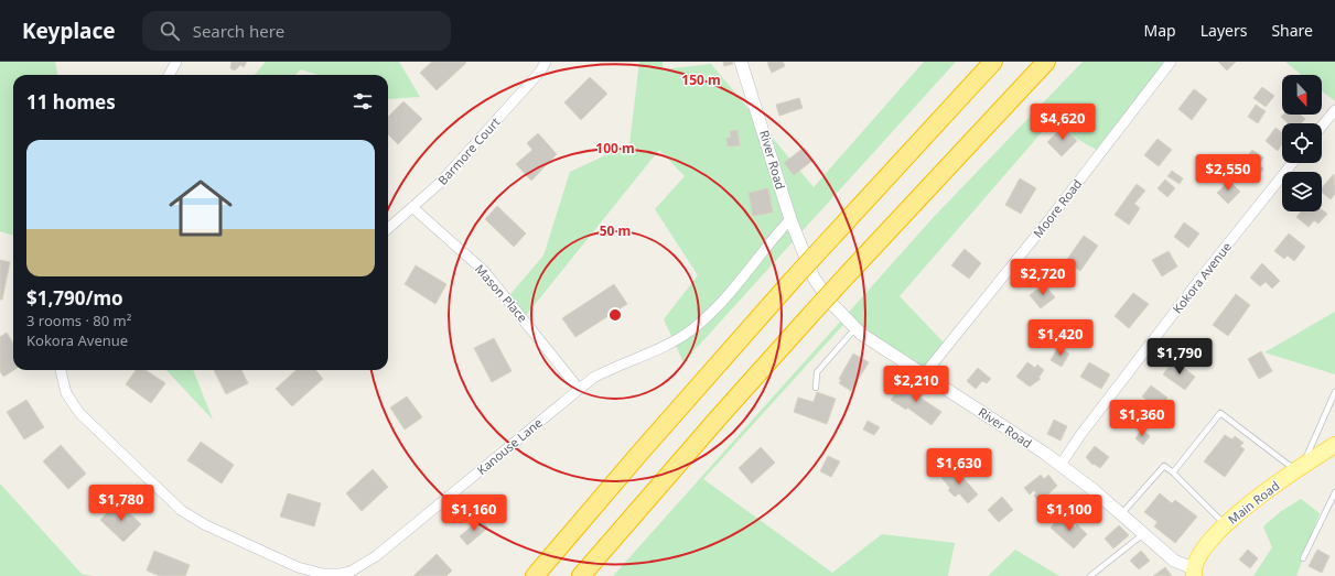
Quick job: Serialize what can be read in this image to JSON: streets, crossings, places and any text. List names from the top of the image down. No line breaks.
{"streets":{"main road":["Main Road"],"street":["Barmore Court","River Road","Moore Road","Kokora Avenue","Mason Place","Kanouse Lane"]},"crossings":[["Barmore Court","Mason Place"],["River Road","Moore Road"],["River Road","Kokora Avenue"],["River Road","Kanouse Lane"],["River Road","Main Road"],["Mason Place","Kanouse Lane"]],"north":"bottom","page":{"header":"Keyplace","search":"Search here","nav":["Map","Layers","Share"],"heading":"11 homes","price":["$4,620","$2,550","$2,720","$1,420","$1,790","$2,210","$1,360","$1,630","$1,780","$1,160","$1,100"],"list":[{"name":"$1,790/mo","note":"3 rooms · 80 m² · Kokora Avenue"}]},"rings":["150 m","100 m","50 m"]}
